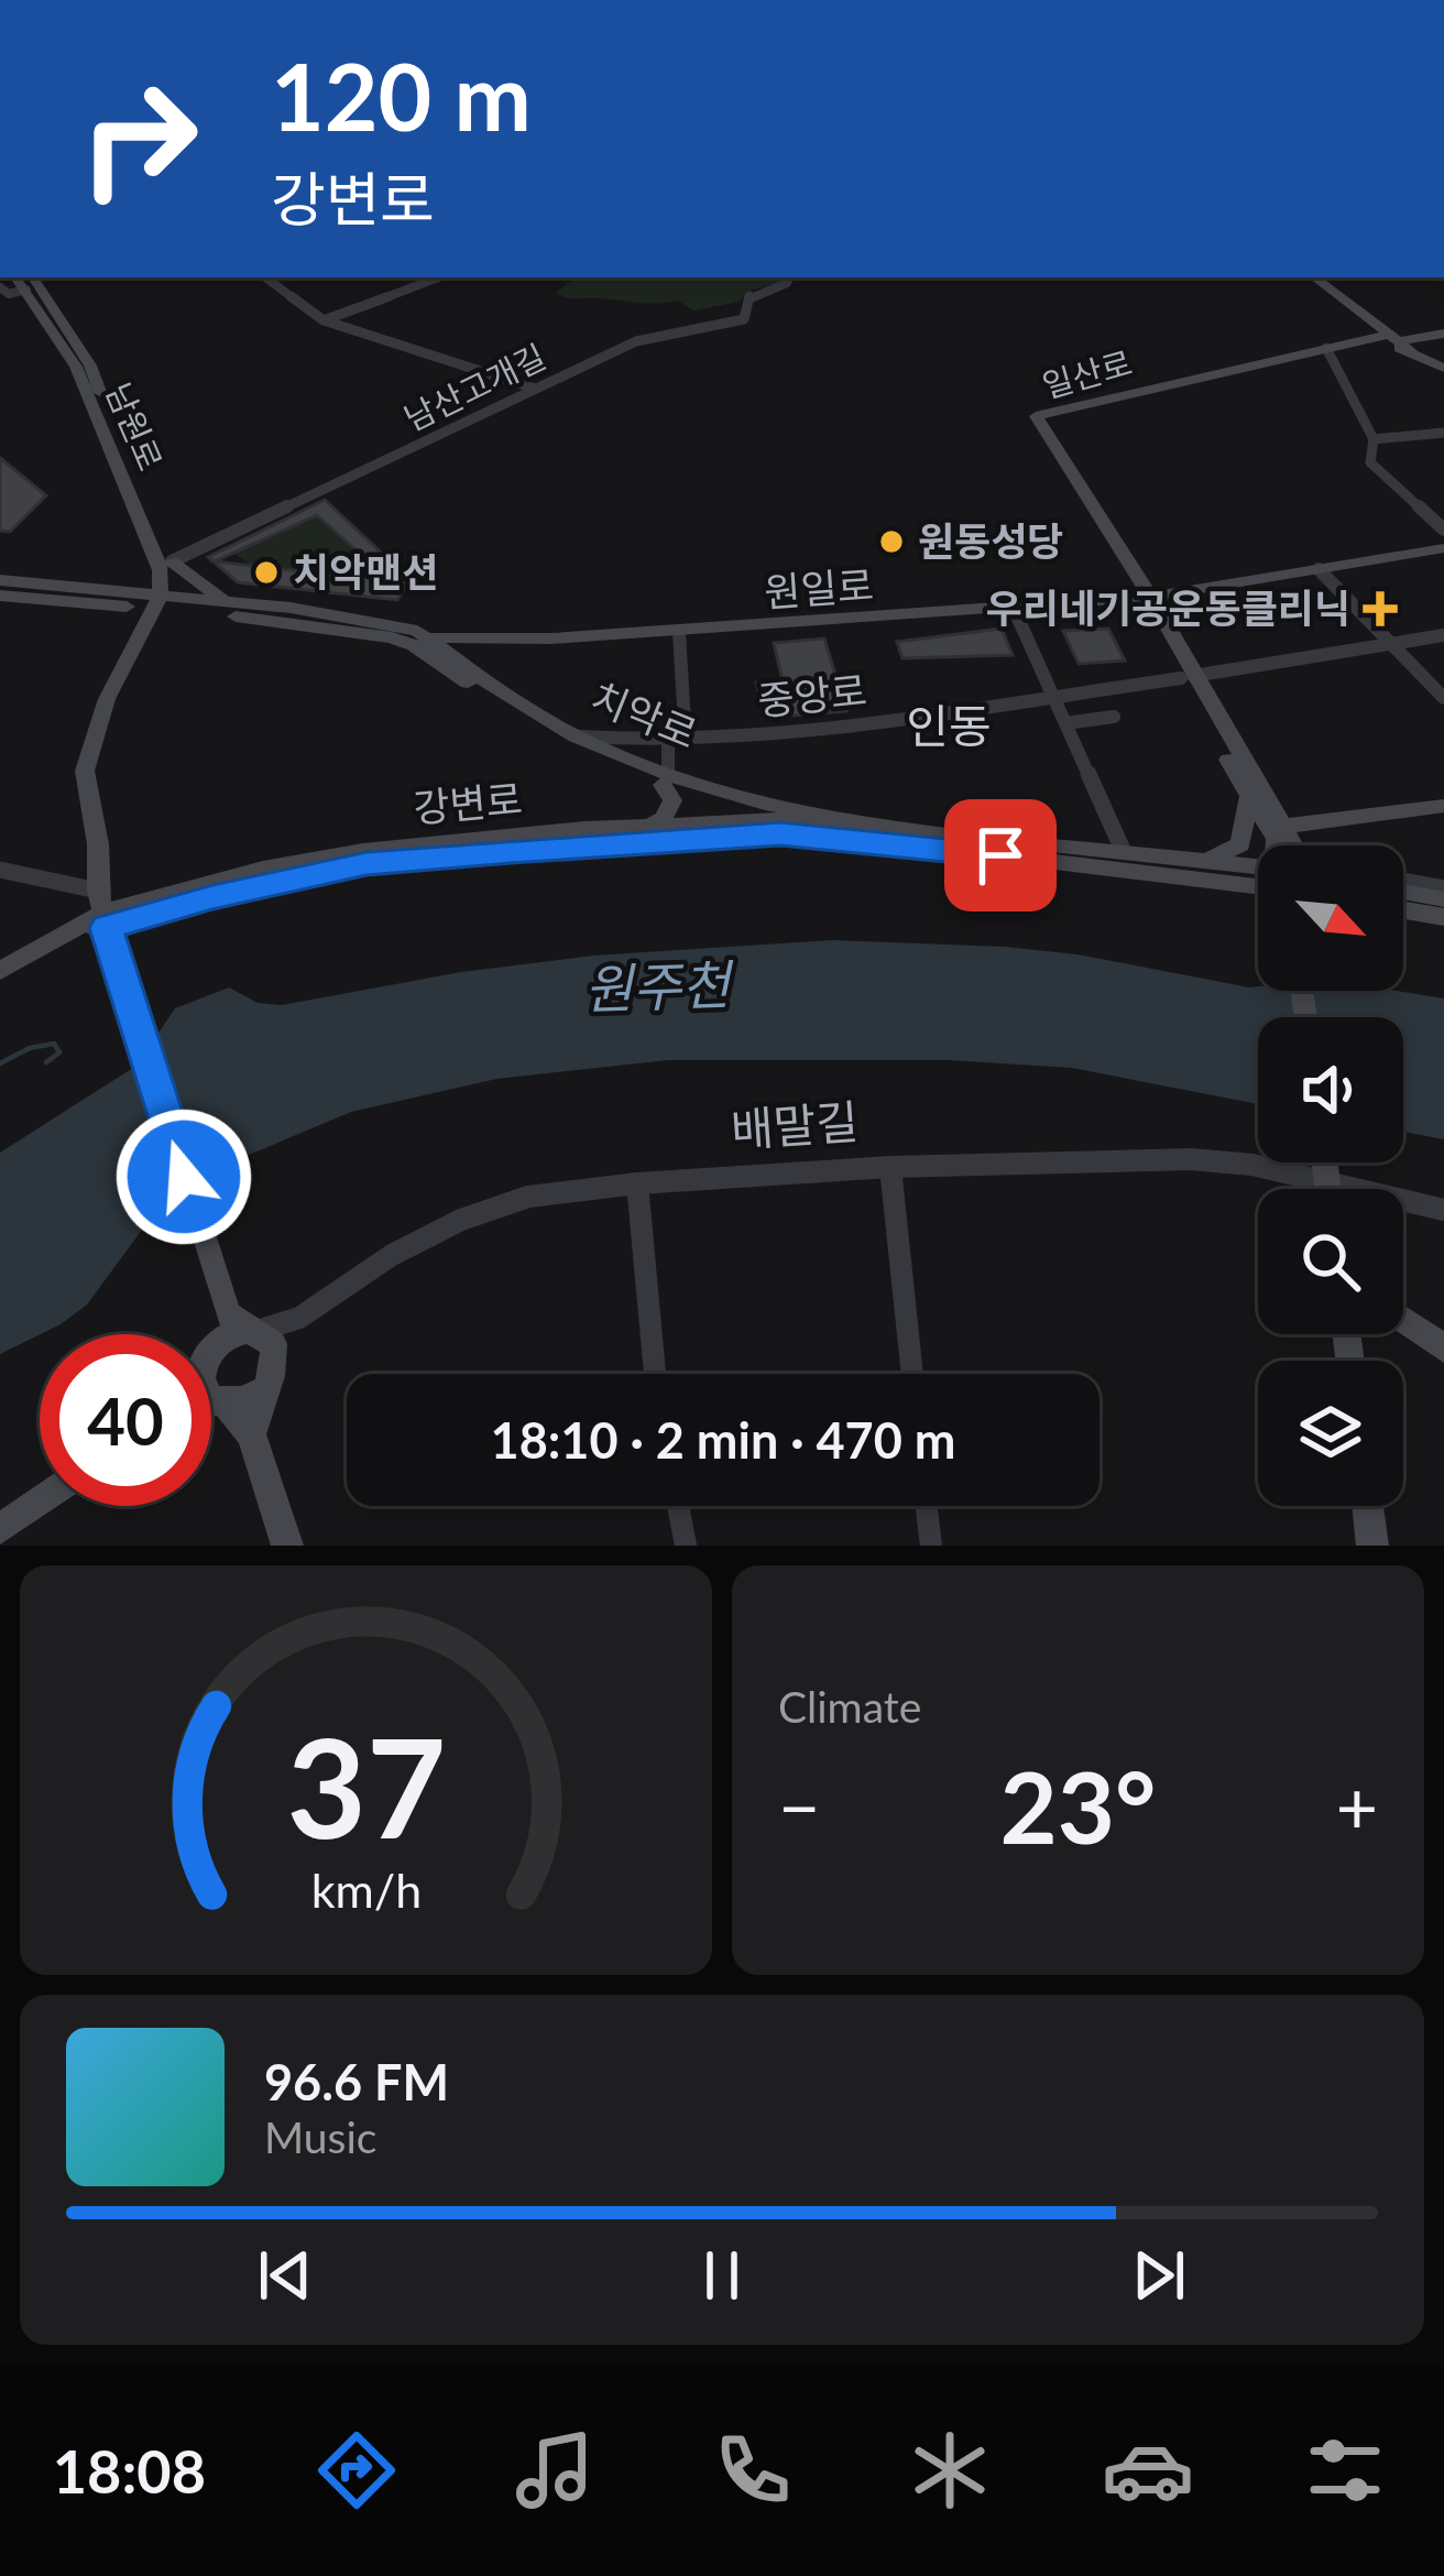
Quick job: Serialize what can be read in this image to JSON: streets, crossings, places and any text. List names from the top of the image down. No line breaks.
{"streets":{"street":["일산로","남산고개길","남원로","원일로","중앙로","치악로","강변로","배말길"]},"crossings":[["일산로","원일로"],["일산로","중앙로"],["남산고개길","남원로"],["원일로","치악로"],["중앙로","치악로"],["치악로","강변로"]],"districts":["인동"],"water":["원주천"],"places":{"other":["원동성당","치악맨션"],"health":["우리네기공운동클리닉"]},"north":"bottom right","page":{"turn":["120 m","강변로"],"limit":"40","trip":"18:10 · 2 min · 470 m","tile":"Climate","heat":["−","23°","+"],"song":["96.6 FM","Music"],"tabs":"18:08","gauge":["37","km/h"]}}
